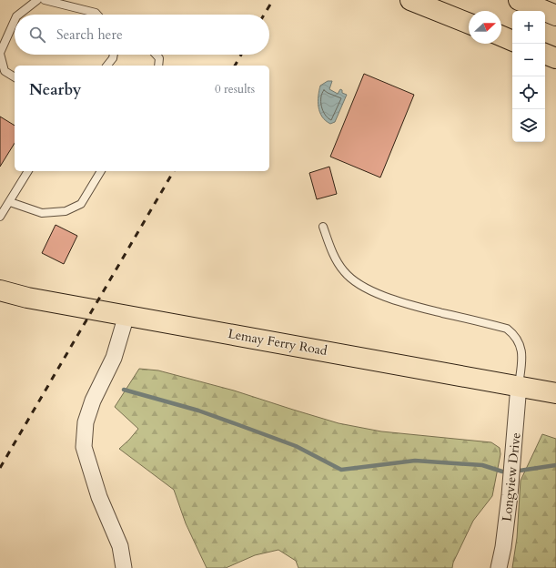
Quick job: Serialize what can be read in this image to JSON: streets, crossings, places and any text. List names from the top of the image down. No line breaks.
{"streets":{"main road":["Lemay Ferry Road"],"street":["Longview Drive"]},"crossings":[["Lemay Ferry Road","Longview Drive"]],"north":"right","page":{"map_buttons":["+","−"],"search":"Search here","heading":["Nearby","0 results"]}}
